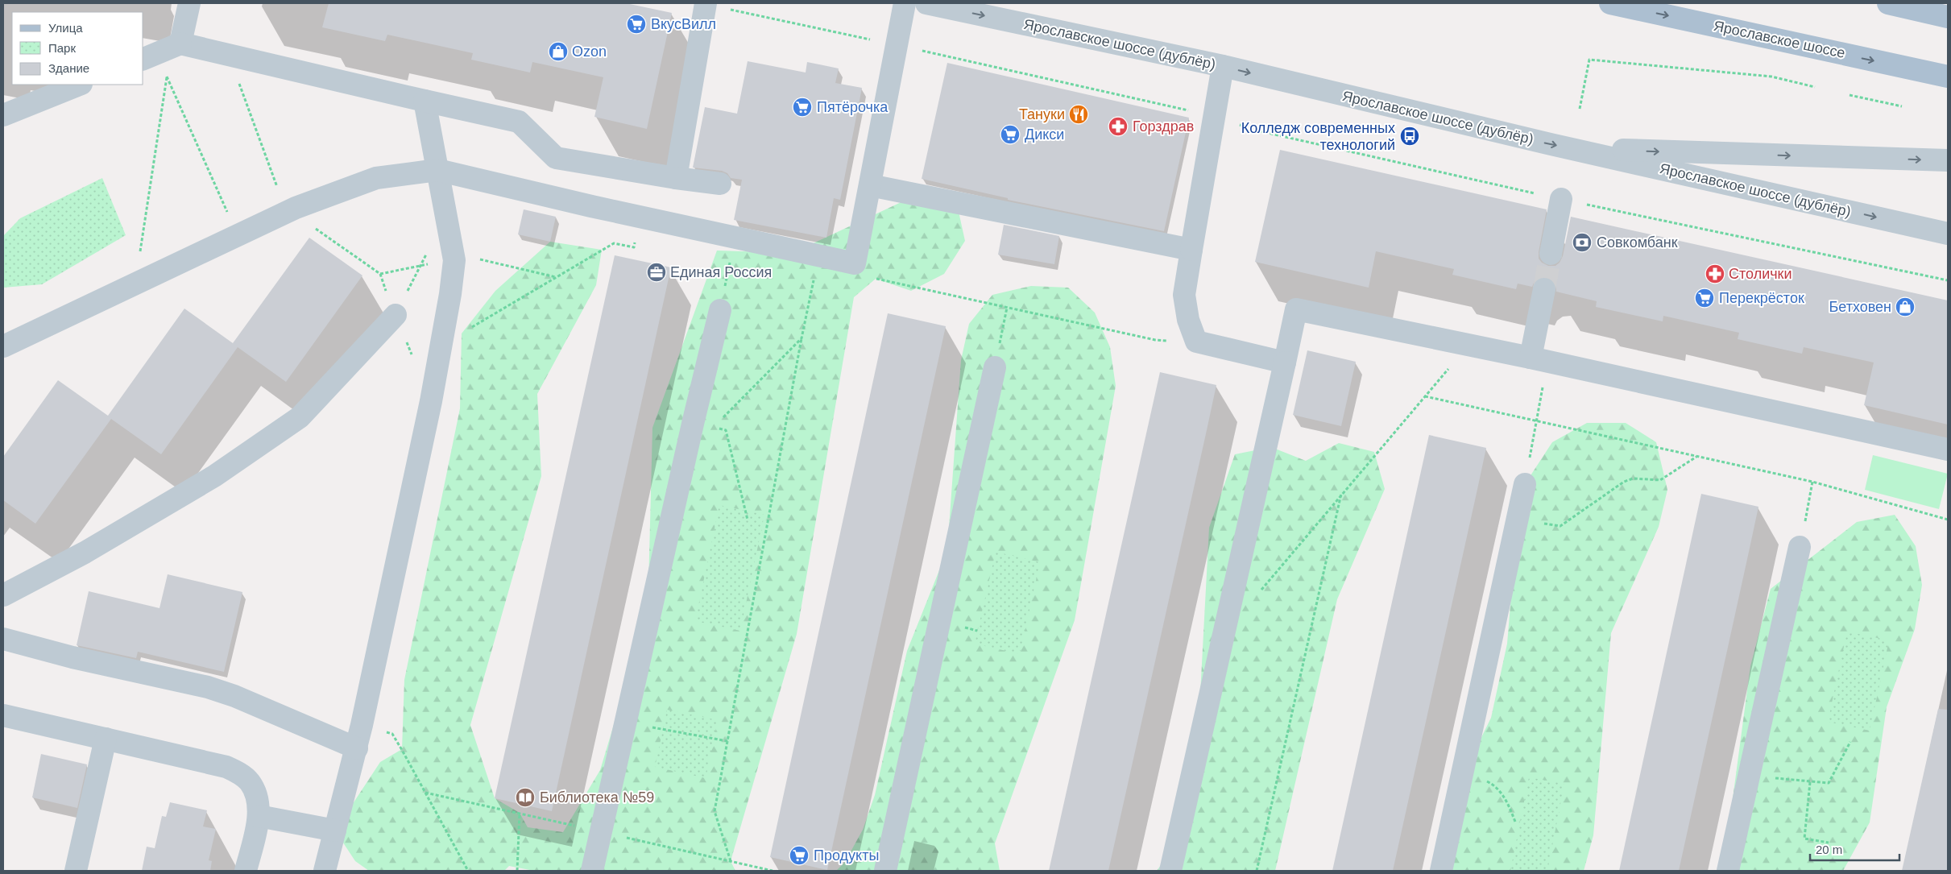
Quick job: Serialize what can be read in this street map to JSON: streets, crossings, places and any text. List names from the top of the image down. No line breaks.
{"streets":{"main road":["Ярославское шоссе"],"street":["Ярославское шоссе (дублёр)"]},"one_way":["Ярославское шоссе"],"places":{"supermarket":["ВкусВилл","Пятёрочка","Дикси","Перекрёсток","Продукты"],"shop":["Ozon","Бетховен"],"restaurant":["Тануки"],"pharmacy":["Горздрав","Столички"],"bus stop":["Колледж современных технологий"],"bank":["Совкомбанк"],"office":["Единая Россия"],"library":["Библиотека №59"]},"legend":["Улица","Парк","Здание"],"scale_bar":"20 m"}
